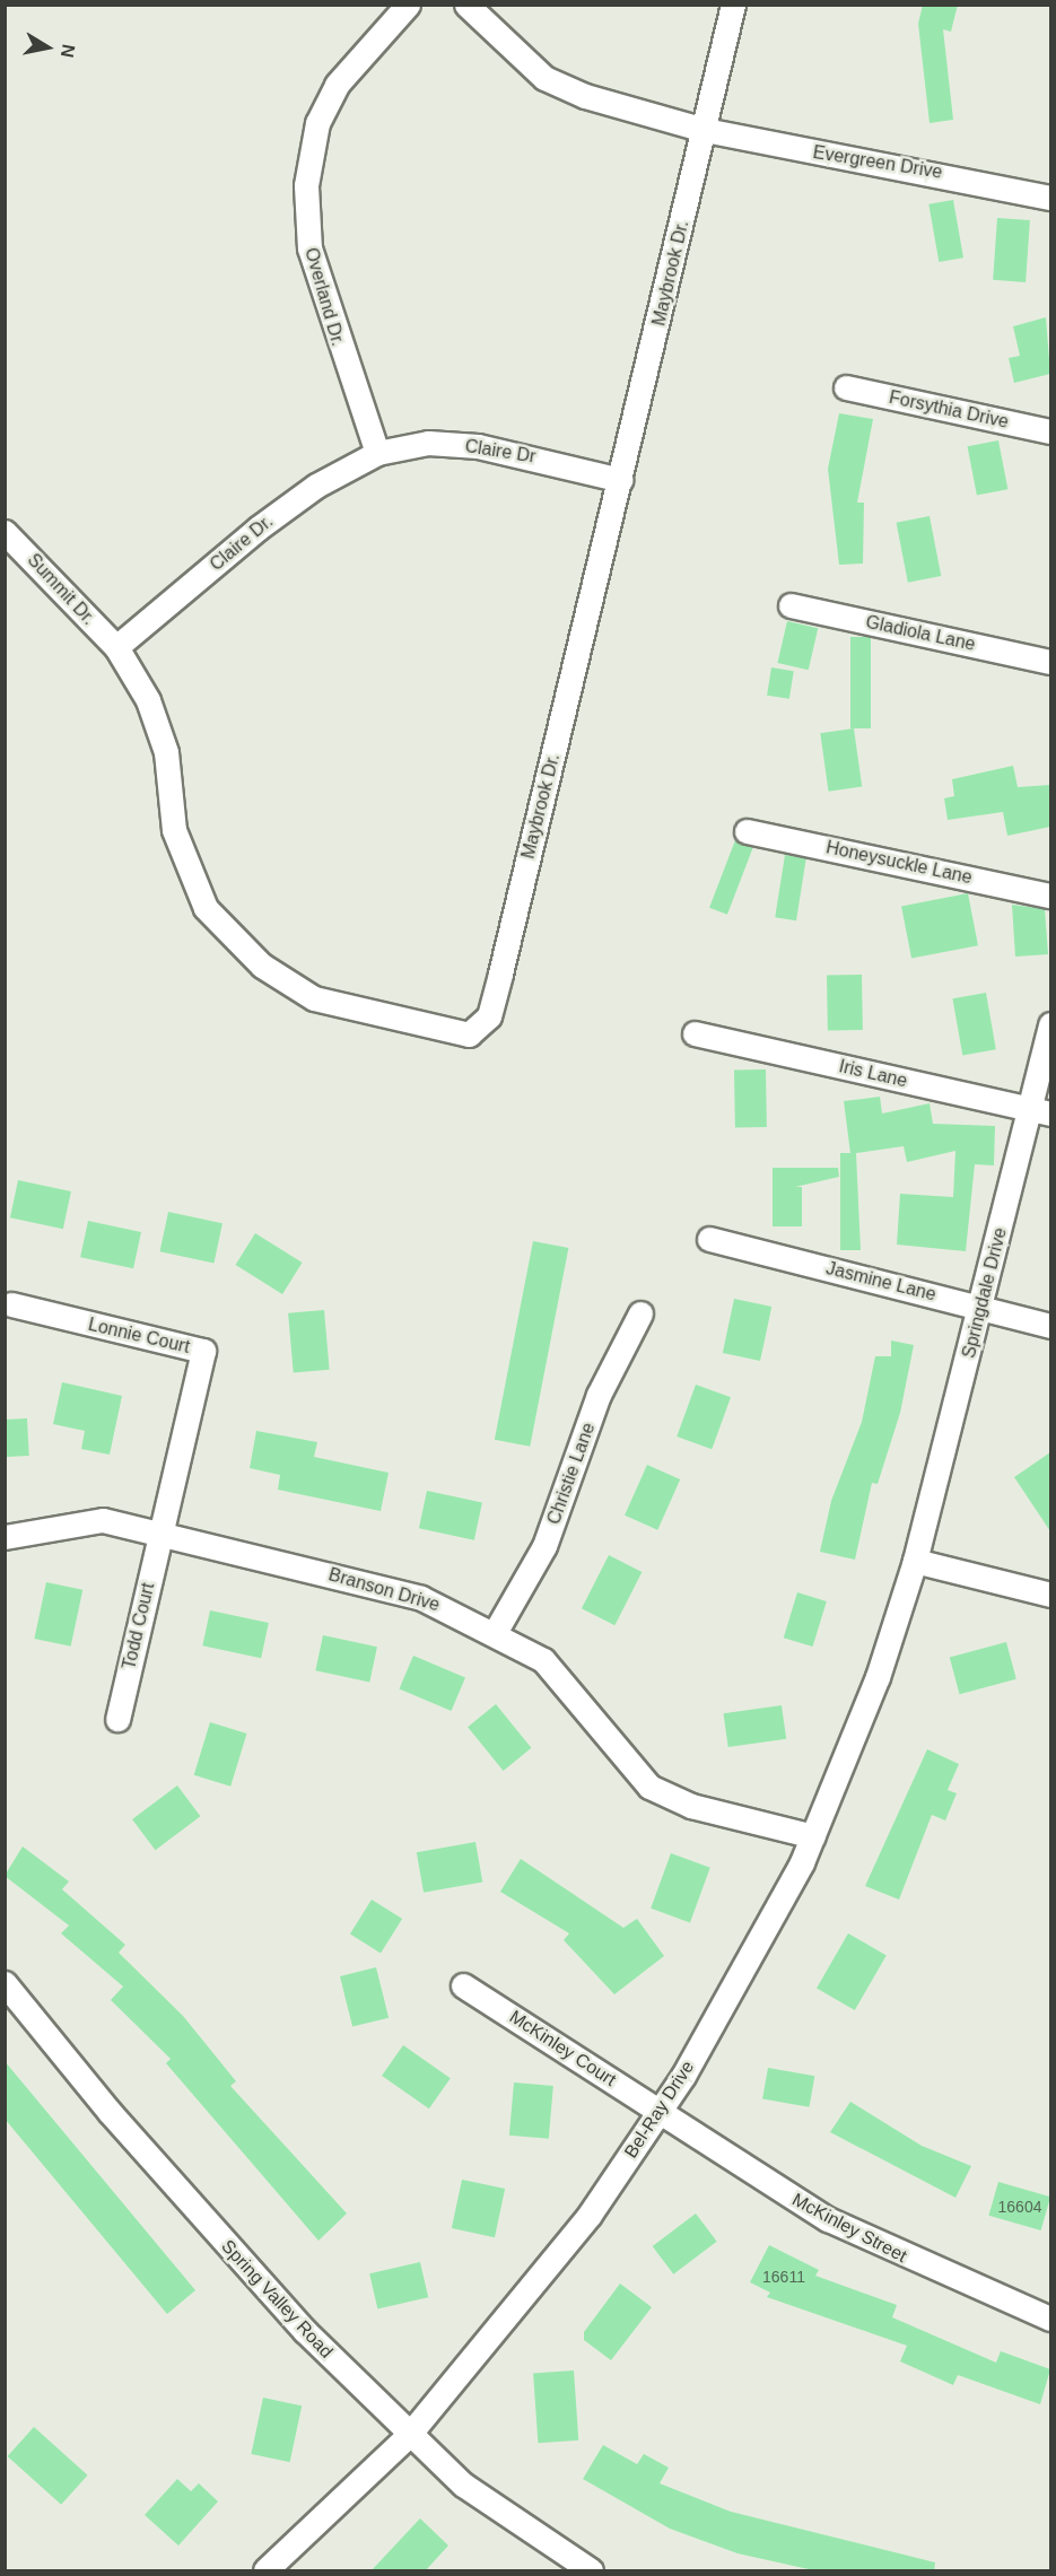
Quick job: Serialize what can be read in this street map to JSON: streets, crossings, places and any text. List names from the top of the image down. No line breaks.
{"streets":{"street":["Evergreen Drive","Maybrook Dr.","Overland Dr.","Forsythia Drive","Claire Dr","Claire Dr.","Summit Dr.","Gladiola Lane","Honeysuckle Lane","Iris Lane","Jasmine Lane","Springdale Drive","Lonnie Court","Christie Lane","Branson Drive","Todd Court","McKinley Court","Bel-Ray Drive","McKinley Street","Spring Valley Road"]},"crossings":[["Evergreen Drive","Maybrook Dr."],["Maybrook Dr.","Claire Dr"],["Maybrook Dr.","Claire Dr."],["Maybrook Dr.","Summit Dr."],["Overland Dr.","Claire Dr"],["Overland Dr.","Claire Dr."],["Claire Dr","Claire Dr."],["Claire Dr.","Summit Dr."],["Iris Lane","Springdale Drive"],["Jasmine Lane","Springdale Drive"],["Springdale Drive","Bel-Ray Drive"],["Lonnie Court","Branson Drive"],["Lonnie Court","Todd Court"],["Christie Lane","Branson Drive"],["Branson Drive","Todd Court"],["Branson Drive","Bel-Ray Drive"],["McKinley Court","Bel-Ray Drive"],["McKinley Court","McKinley Street"],["Bel-Ray Drive","McKinley Street"],["Bel-Ray Drive","Spring Valley Road"]],"house_numbers":["16604","16611"],"north":"right"}
